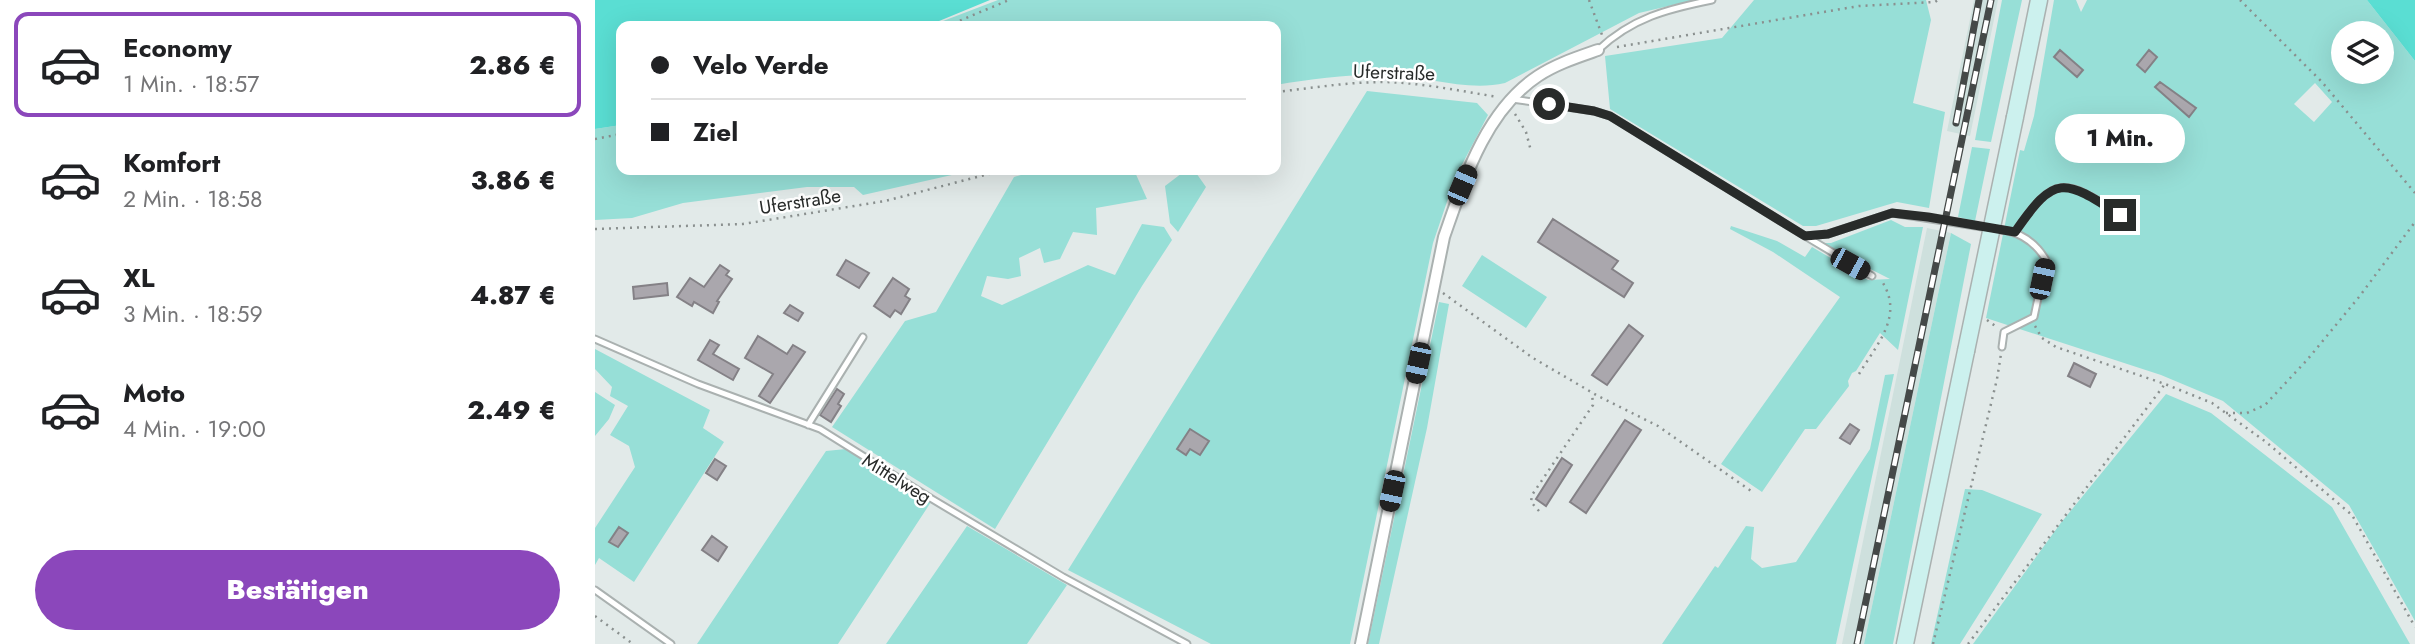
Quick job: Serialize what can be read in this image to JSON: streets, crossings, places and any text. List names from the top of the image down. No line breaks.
{"streets":{"lane":["Mittelweg"],"path":["Uferstraße"]},"page":{"list":[{"name":"Economy","note":"1 Min. · 18:57","value":"2.86 €"},{"name":"Komfort","note":"2 Min. · 18:58","value":"3.86 €"},{"name":"XL","note":"3 Min. · 18:59","value":"4.87 €"},{"name":"Moto","note":"4 Min. · 19:00","value":"2.49 €"}],"banner":["Velo Verde","Ziel"],"bubble":"1 Min.","buttons":"Bestätigen"}}
